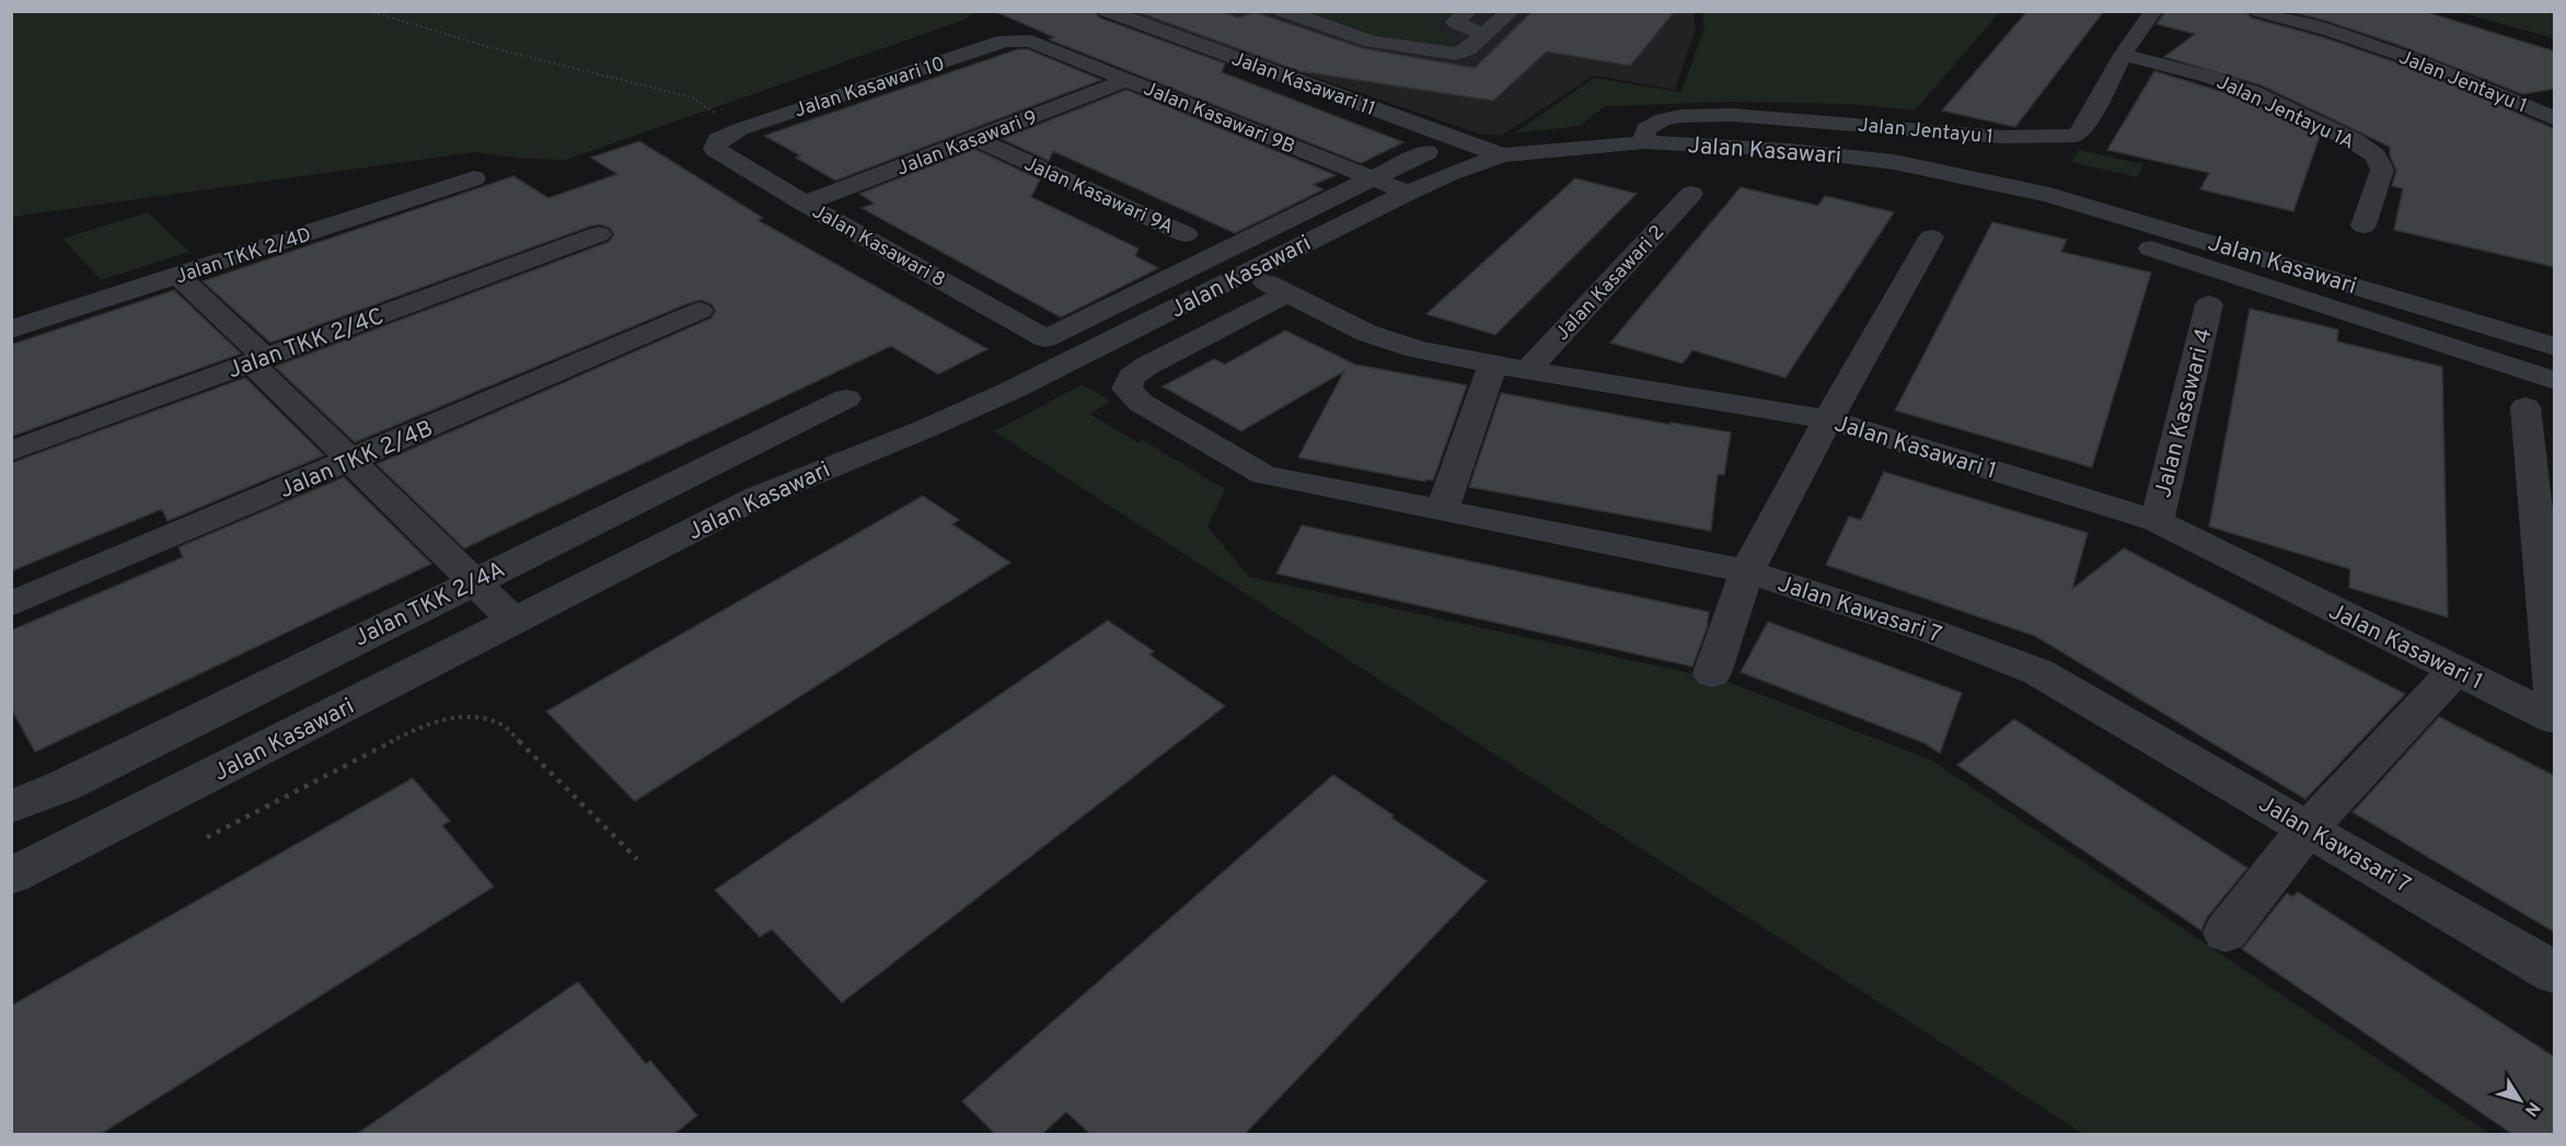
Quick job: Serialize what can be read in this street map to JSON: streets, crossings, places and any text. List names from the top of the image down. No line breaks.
{"streets":{"street":["Jalan Jentayu 1","Jalan Kasawari 11","Jalan Kasawari 10","Jalan Jentayu 1A","Jalan Kasawari 9B","Jalan Kasawari 9","Jalan Kasawari","Jalan Kasawari 9A","Jalan Kasawari 8","Jalan TKK 2/4D","Jalan Kasawari 2","Jalan TKK 2/4C","Jalan Kasawari 4","Jalan Kasawari 1","Jalan TKK 2/4B","Jalan TKK 2/4A","Jalan Kawasari 7"]},"crossings":[["Jalan Jentayu 1","Jalan Jentayu 1A"],["Jalan Jentayu 1","Jalan Kasawari"],["Jalan Kasawari 11","Jalan Kasawari"],["Jalan Kasawari 10","Jalan Kasawari 9B"],["Jalan Kasawari 10","Jalan Kasawari 8"],["Jalan Kasawari 9B","Jalan Kasawari 9"],["Jalan Kasawari 9B","Jalan Kasawari"],["Jalan Kasawari 9B","Jalan Kasawari 8"],["Jalan Kasawari 9","Jalan Kasawari 9A"],["Jalan Kasawari 9","Jalan Kasawari 8"],["Jalan Kasawari","Jalan Kasawari 1"],["Jalan Kasawari 2","Jalan Kasawari 1"],["Jalan Kasawari 4","Jalan Kasawari 1"],["Jalan Kasawari 1","Jalan Kawasari 7"]],"north":"bottom right"}
